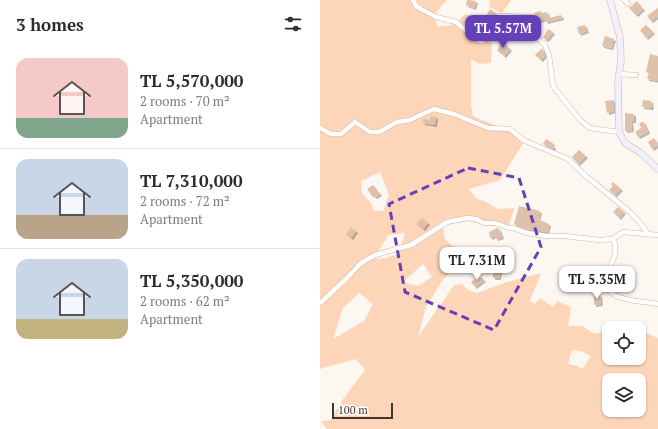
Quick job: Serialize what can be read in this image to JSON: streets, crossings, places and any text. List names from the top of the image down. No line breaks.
{"scale_bar":"100 m","page":{"heading":"3 homes","price":["TL 5.57M","TL 7.31M","TL 5.35M"],"list":[{"name":"TL 5,570,000","note":"2 rooms · 70 m² · Apartment"},{"name":"TL 7,310,000","note":"2 rooms · 72 m² · Apartment"},{"name":"TL 5,350,000","note":"2 rooms · 62 m² · Apartment"}],"scale":"100 m"}}
